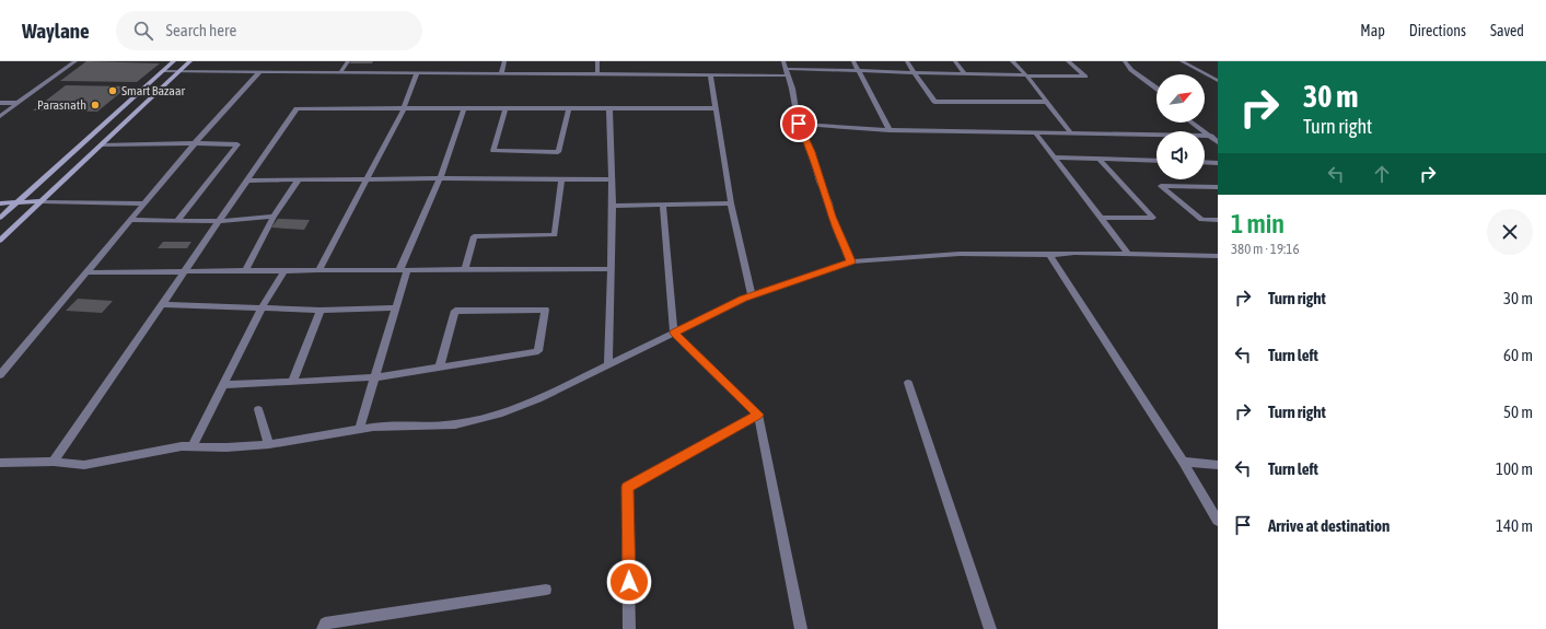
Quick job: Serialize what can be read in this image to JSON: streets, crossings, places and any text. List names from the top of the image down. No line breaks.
{"places":["Smart Bazaar","Parasnath"],"north":"top right","page":{"header":"Waylane","search":"Search here","nav":["Map","Directions","Saved"],"turn":["30 m","Turn right"],"heading":["1 min","380 m · 19:16"],"list":[{"name":"Turn right","value":"30 m"},{"name":"Turn left","value":"60 m"},{"name":"Turn right","value":"50 m"},{"name":"Turn left","value":"100 m"},{"name":"Arrive at destination","value":"140 m"}]}}
